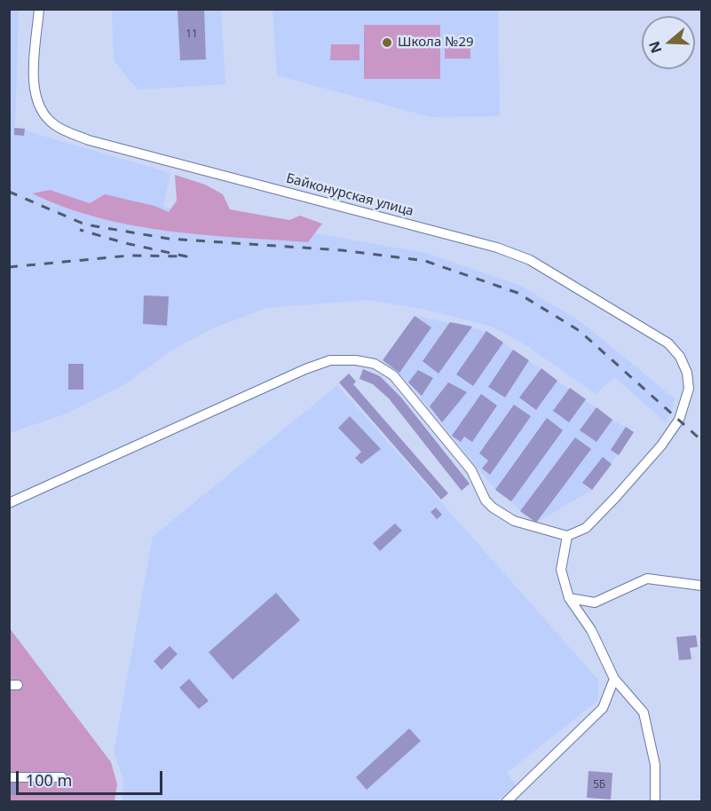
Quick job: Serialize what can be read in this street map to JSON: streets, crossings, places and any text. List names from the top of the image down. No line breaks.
{"streets":{"street":["Байконурская улица"]},"places":["Школа №29"],"house_numbers":["11","5Б"],"scale_bar":"100 m","north":"left"}
